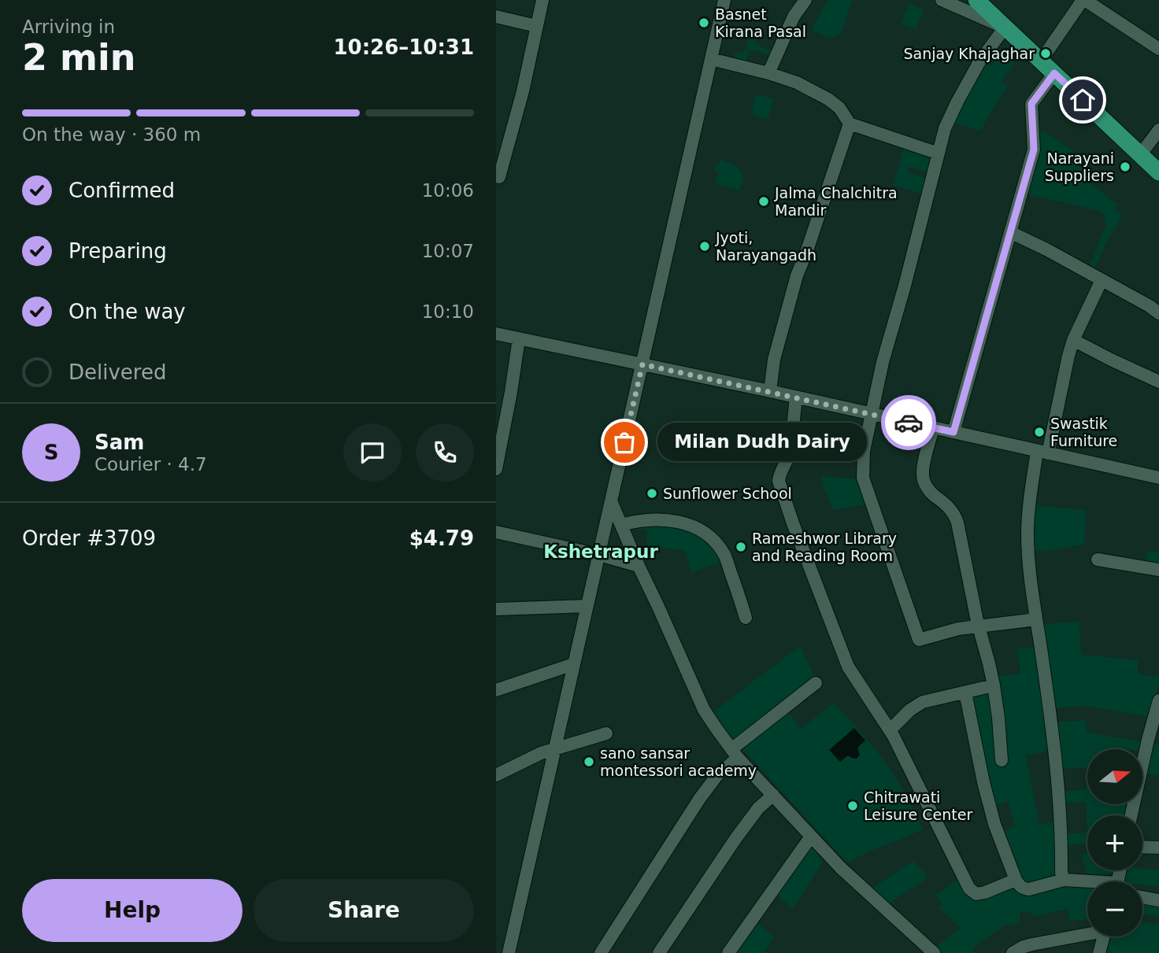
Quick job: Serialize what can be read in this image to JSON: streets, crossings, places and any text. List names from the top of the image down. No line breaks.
{"districts":["Kshetrapur"],"places":["Basnet Kirana Pasal","Sanjay Khajaghar","Narayani Suppliers","Jalma Chalchitra Mandir","Jyoti, Narayangadh","Swastik Furniture","Milan Dudh Dairy","Sunflower School","Rameshwor Library and Reading Room","sano sansar montessori academy","Chitrawati Leisure Center"],"north":"right","page":{"heading":["2 min","Arriving in","10:26–10:31"],"panel":["Sam","Courier · 4.7","Order #3709","$4.79"],"bar":"On the way · 360 m","list":[["Confirmed","10:06"],["Preparing","10:07"],["On the way","10:10"],"Delivered"],"bubble":"Milan Dudh Dairy","round":"S","map_buttons":["+","−"],"buttons":["Help","Share"]}}
